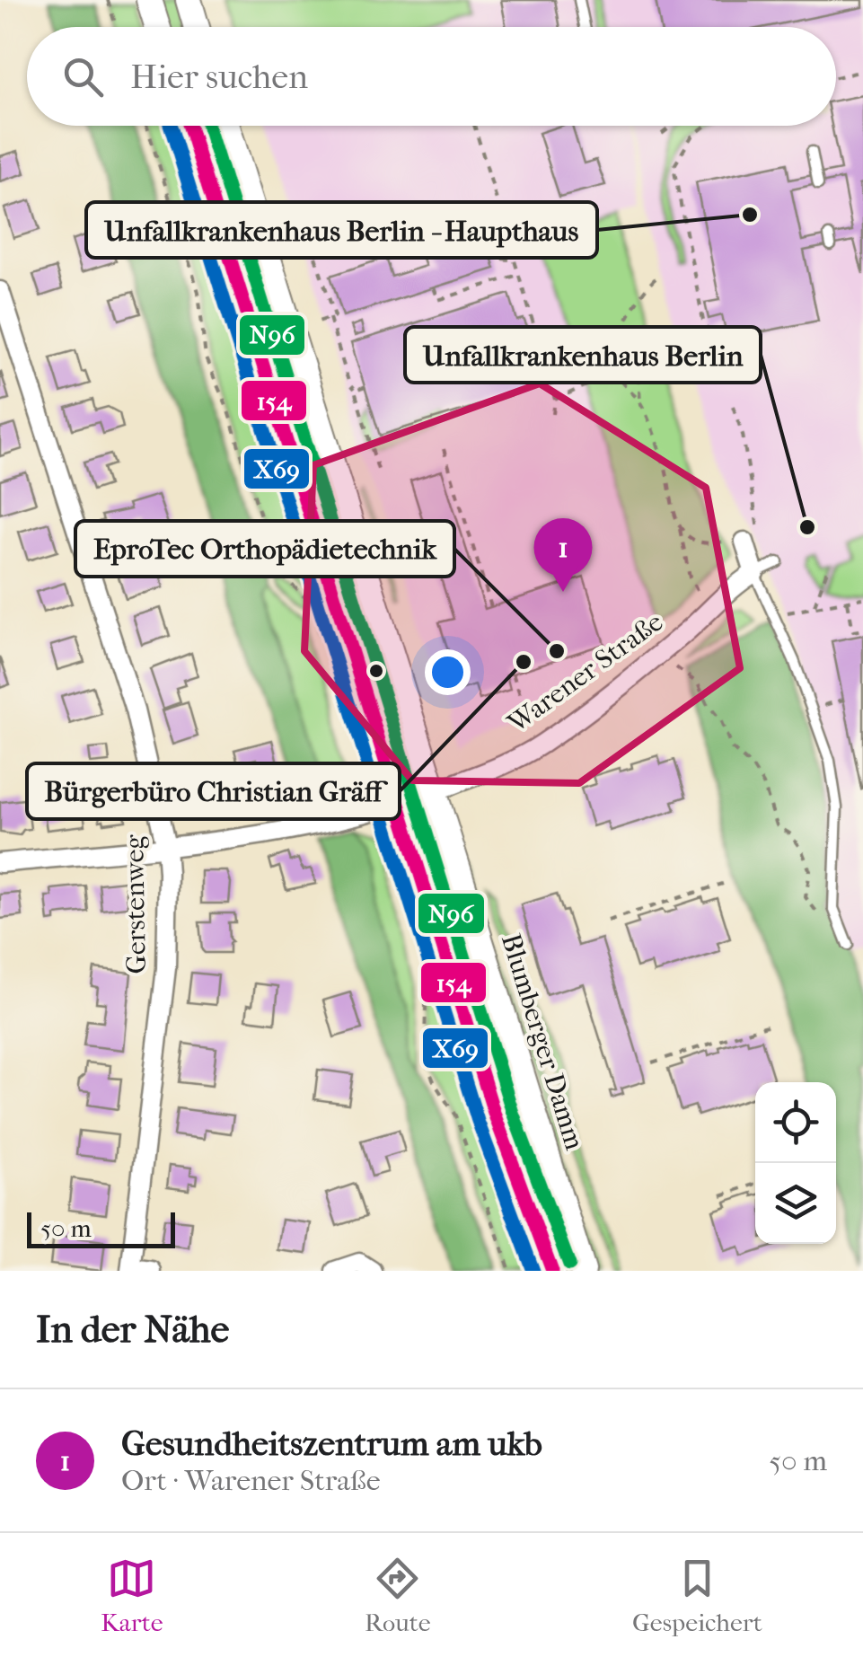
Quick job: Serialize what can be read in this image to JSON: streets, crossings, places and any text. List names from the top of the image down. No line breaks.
{"streets":{"main road":["Blumberger Damm"],"street":["Warener Straße","Gerstenweg"]},"crossings":[["Warener Straße","Gerstenweg"],["Warener Straße","Blumberger Damm"]],"places":["Unfallkrankenhaus Berlin - Haupthaus","Unfallkrankenhaus Berlin","EproTec Orthopädietechnik","Bürgerbüro Christian Gräff"],"lines":["transit line 154","transit line X69","transit line N96"],"scale_bar":"50 m","page":{"search":"Hier suchen","pins":"1","scale":"50 m","heading":"In der Nähe","list":[{"mark":"1","name":"Gesundheitszentrum am ukb","note":"Ort · Warener Straße","value":"50 m"}],"nav":["Karte","Route","Gespeichert"]}}
